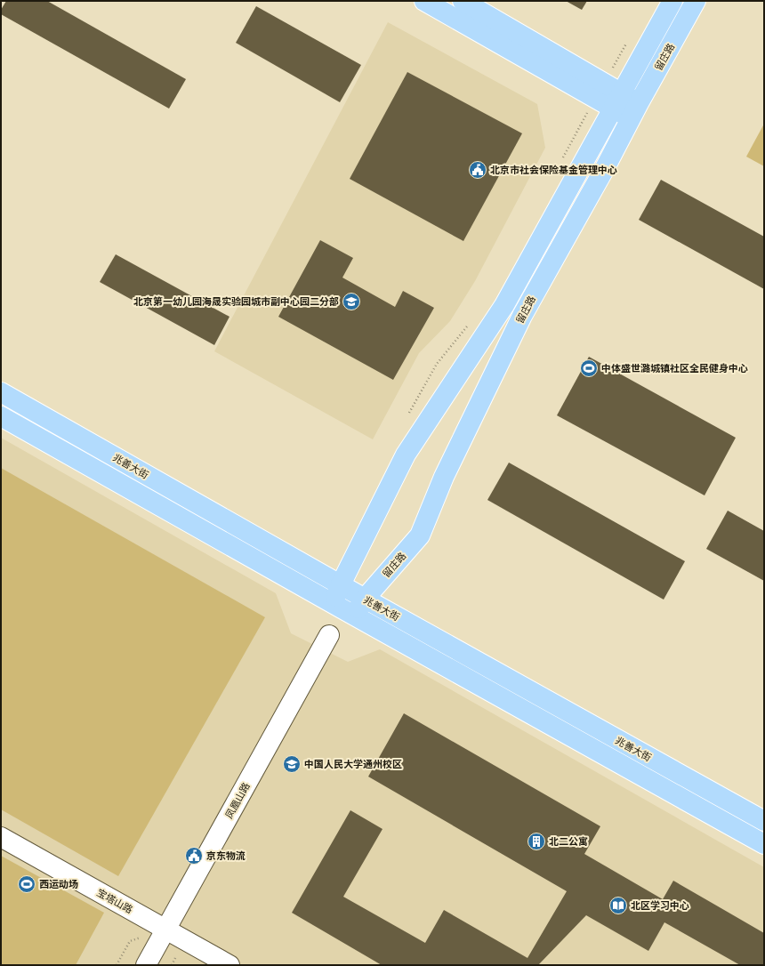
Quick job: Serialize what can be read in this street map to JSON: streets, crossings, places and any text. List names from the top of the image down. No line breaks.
{"streets":{"main road":["留庄路","兆善大街"],"street":["凤凰山路","宝塔山路"]},"crossings":[["留庄路","兆善大街"],["凤凰山路","宝塔山路"]],"places":{"public building":["北京市社会保险基金管理中心","京东物流"],"school or university":["北京第一幼儿园海晟实验园城市副中心园二分部","中国人民大学通州校区"],"sports":["中体盛世潞城镇社区全民健身中心","西运动场"],"building":["北二公寓"],"library":["北区学习中心"]}}
